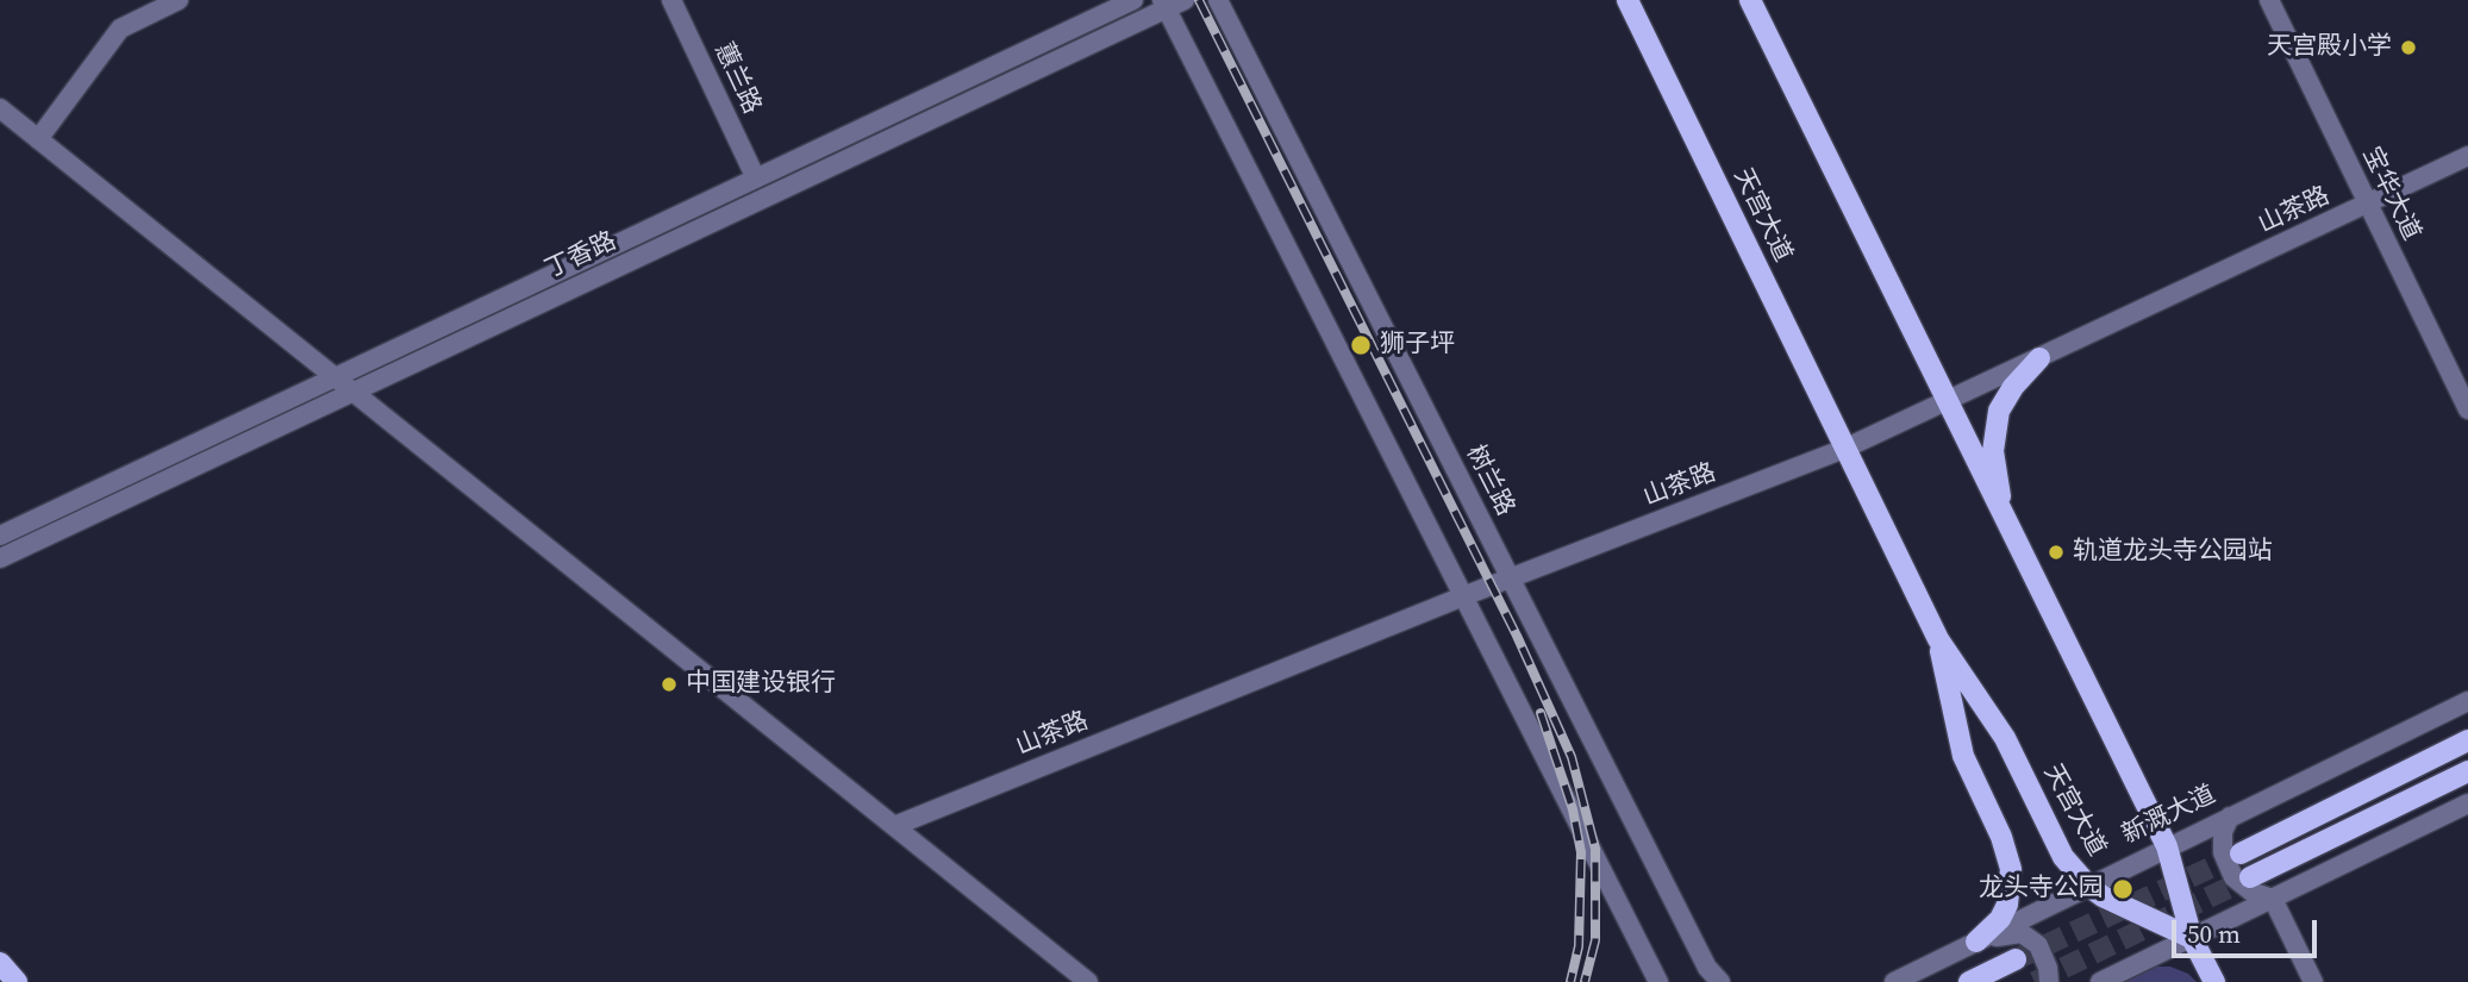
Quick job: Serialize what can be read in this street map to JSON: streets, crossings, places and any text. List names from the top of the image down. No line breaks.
{"streets":{"main road":["天宫大道"],"street":["蕙兰路","宝华大道","山茶路","丁香路","树兰路","新溉大道"]},"crossings":[["蕙兰路","丁香路"],["宝华大道","山茶路"],["山茶路","天宫大道"],["山茶路","树兰路"],["天宫大道","新溉大道"]],"places":["天宫殿小学","狮子坪","轨道龙头寺公园站","中国建设银行","龙头寺公园"],"scale_bar":"50 m"}
